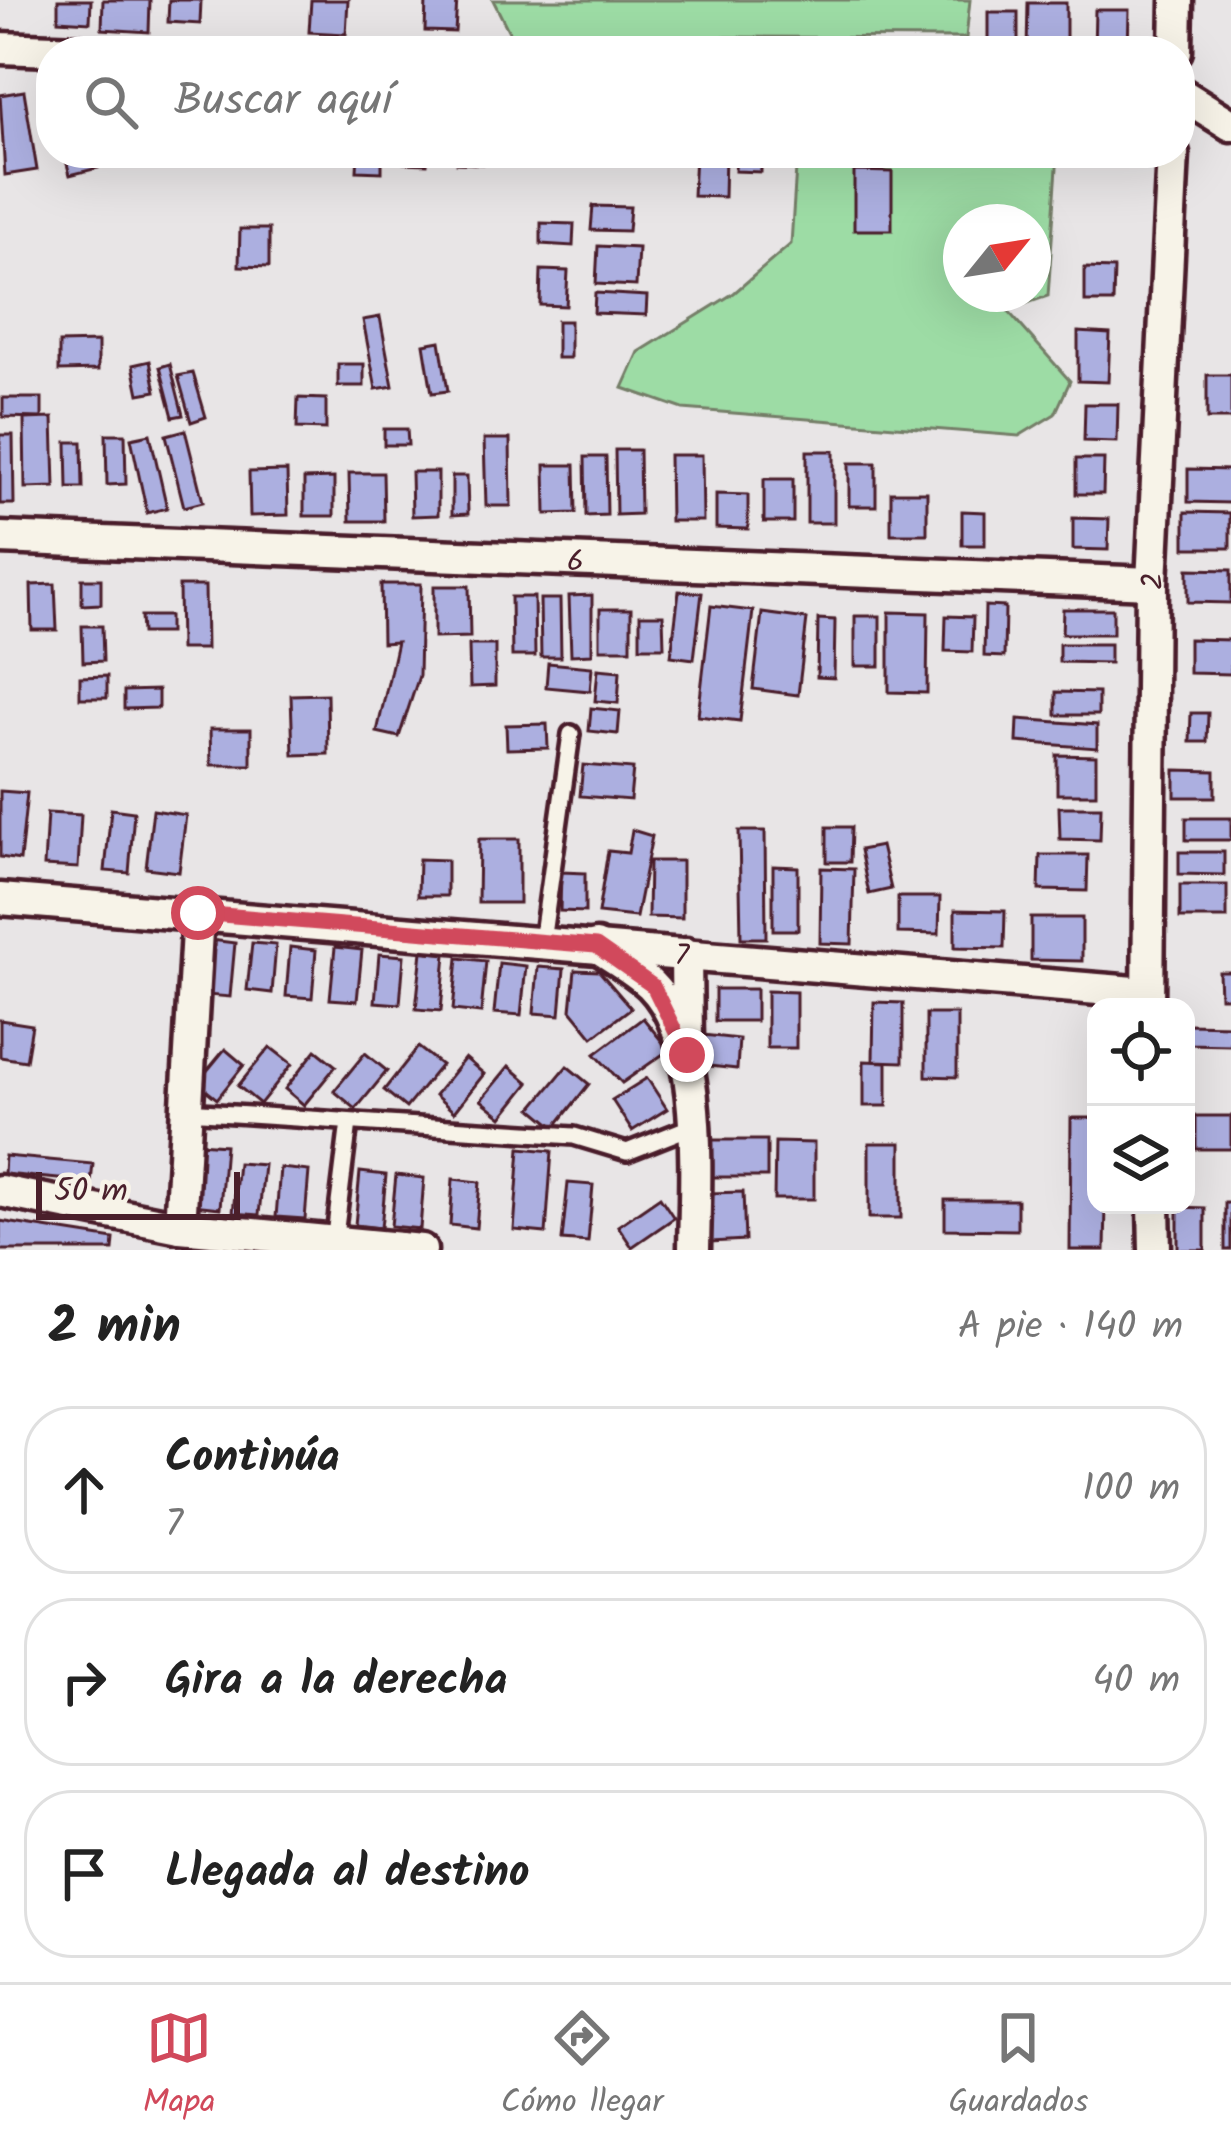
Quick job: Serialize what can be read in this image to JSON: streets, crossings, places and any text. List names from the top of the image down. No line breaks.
{"streets":{"street":["6","2","7"]},"crossings":[["6","2"]],"scale_bar":"50 m","north":"top right","page":{"search":"Buscar aquí","scale":"50 m","heading":["2 min","A pie · 140 m"],"list":[["Continúa","7","100 m"],["Gira a la derecha","40 m"],"Llegada al destino"],"nav":["Mapa","Cómo llegar","Guardados"]}}
